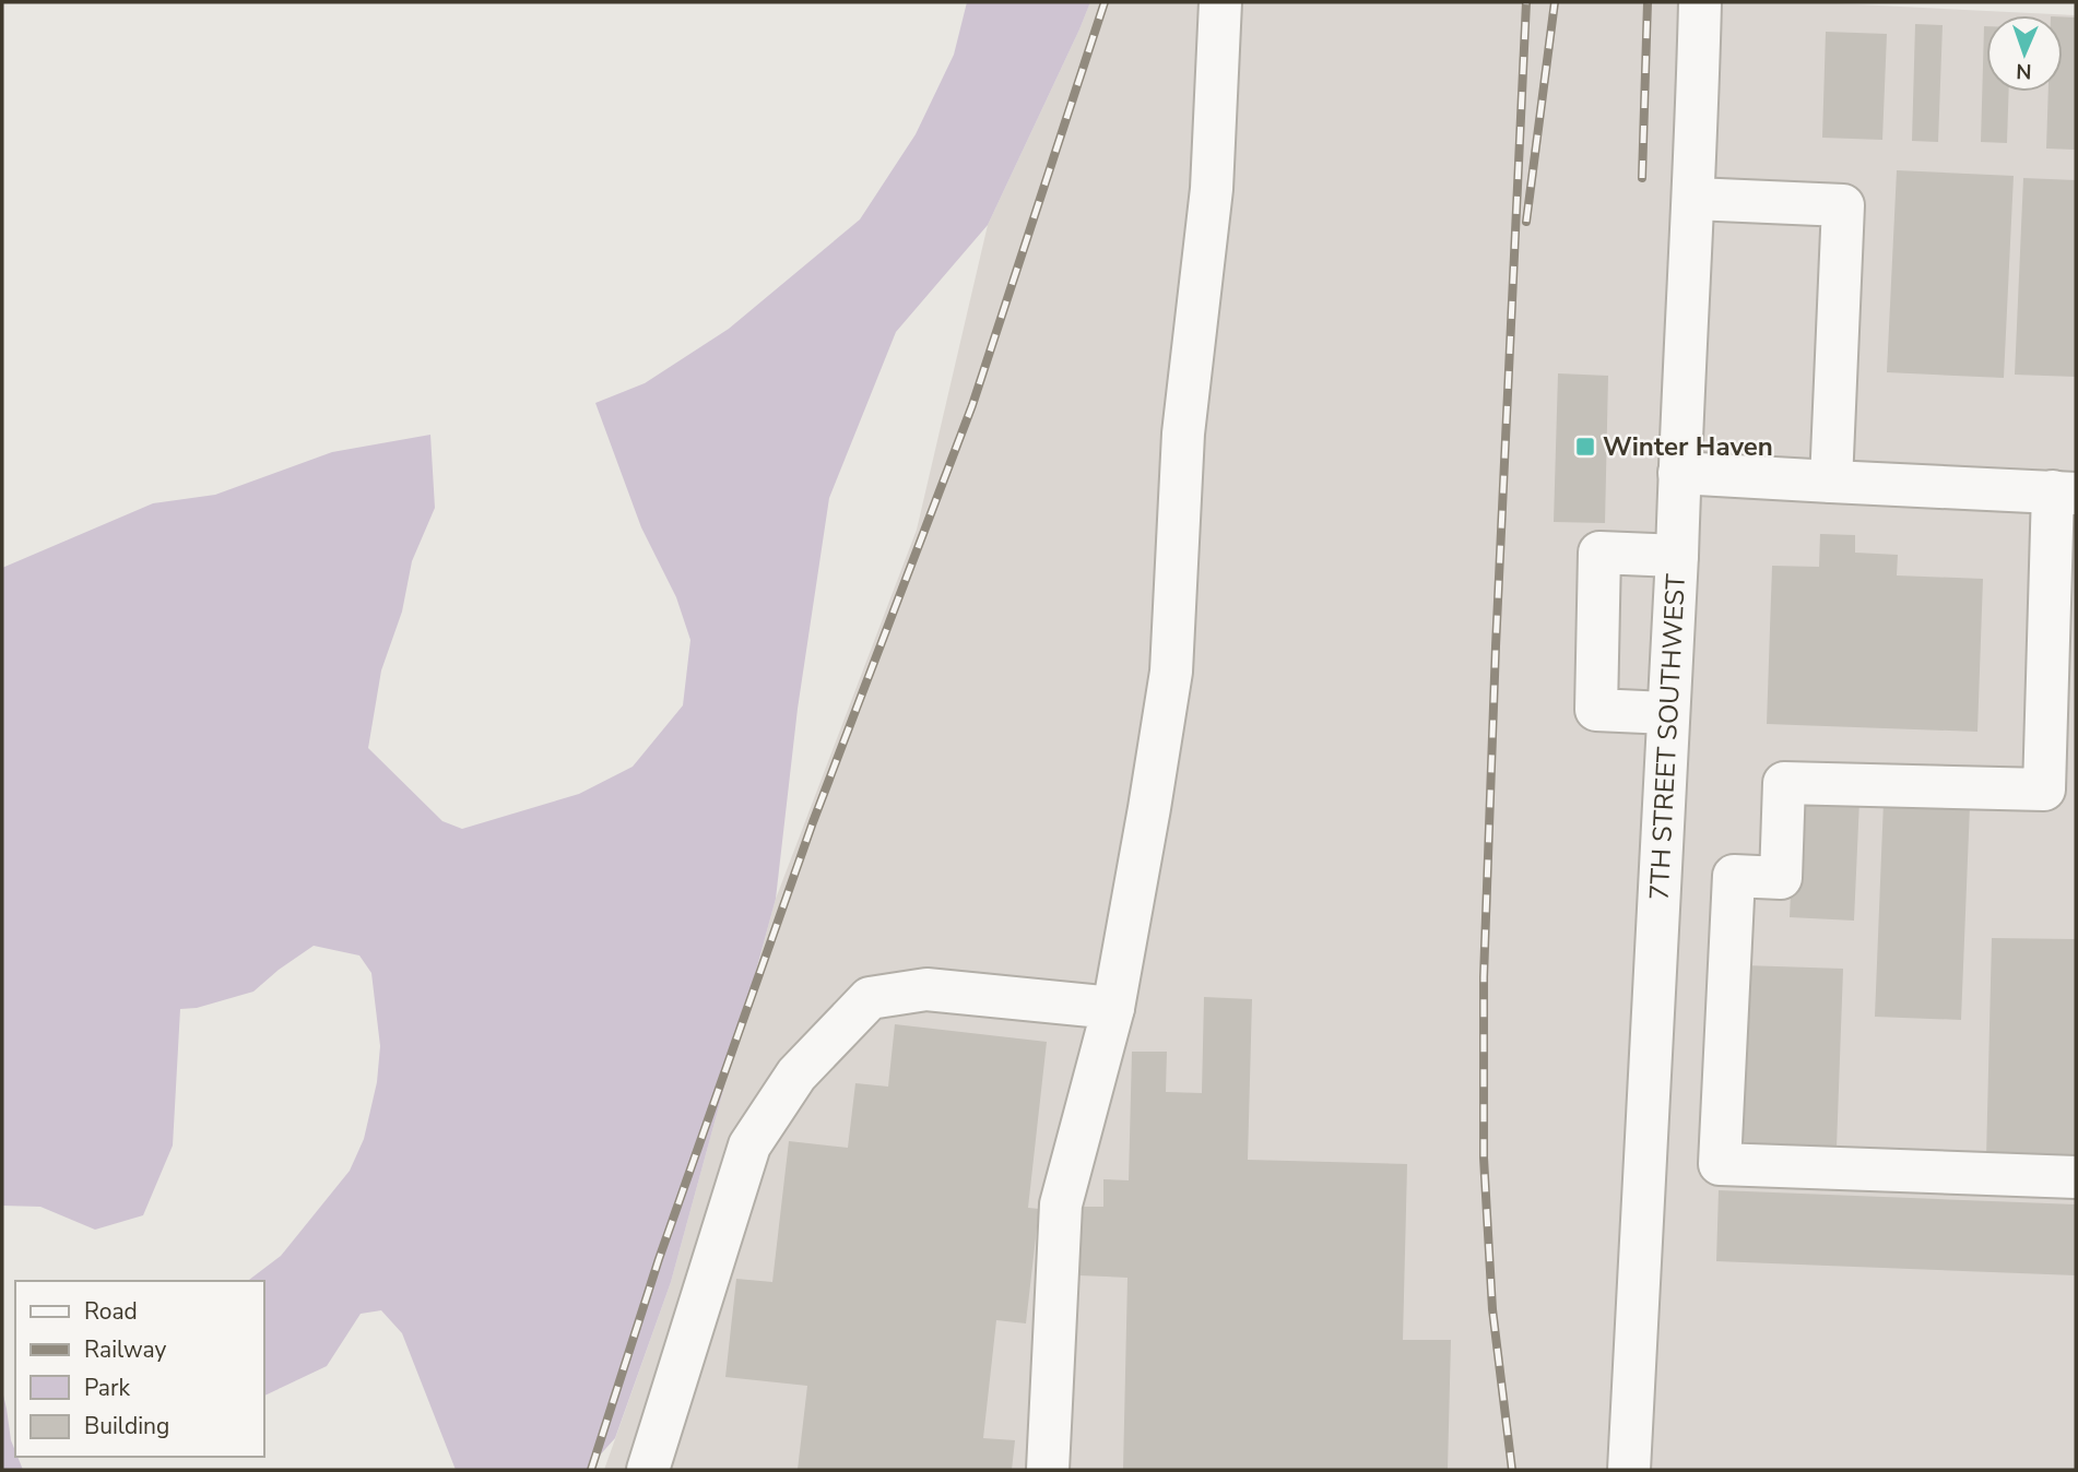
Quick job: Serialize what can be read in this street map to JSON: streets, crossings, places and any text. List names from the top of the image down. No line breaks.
{"streets":{"street":["7TH STREET SOUTHWEST"]},"places":{"transit":["Winter Haven"]},"legend":["Road","Railway","Park","Building"],"north":"bottom"}
